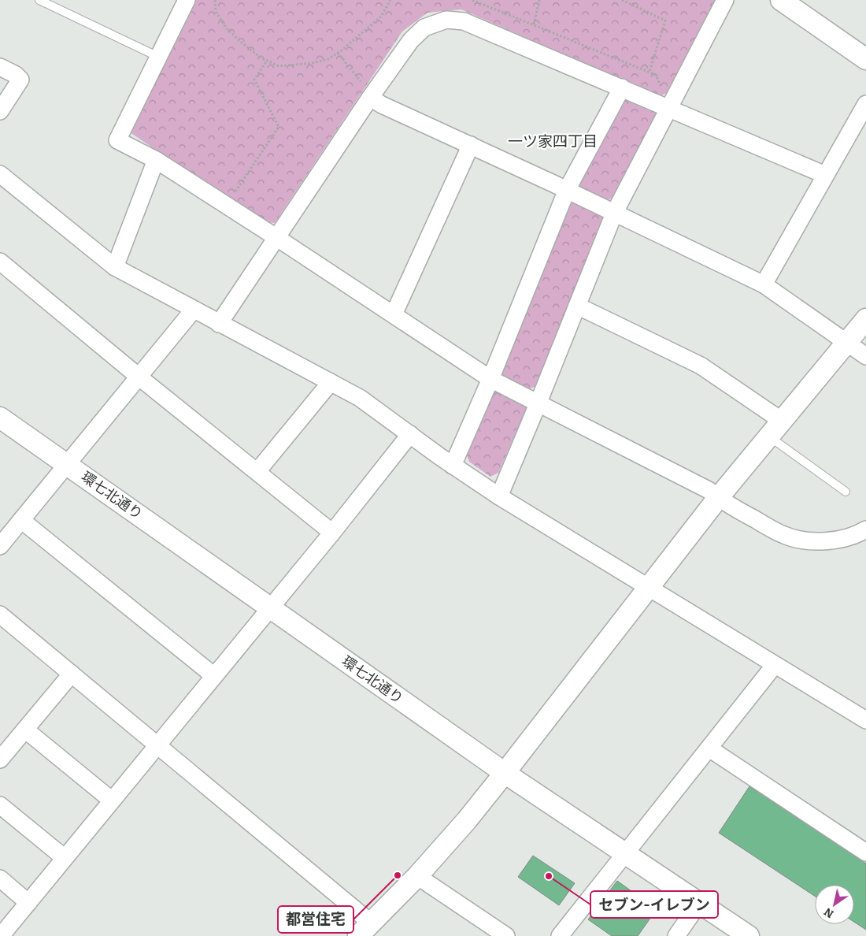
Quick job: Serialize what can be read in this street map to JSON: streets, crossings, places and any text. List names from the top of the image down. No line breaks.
{"streets":{"street":["環七北通り"]},"districts":["一ツ家四丁目"],"places":["都営住宅","セブン-イレブン"],"north":"bottom left"}
